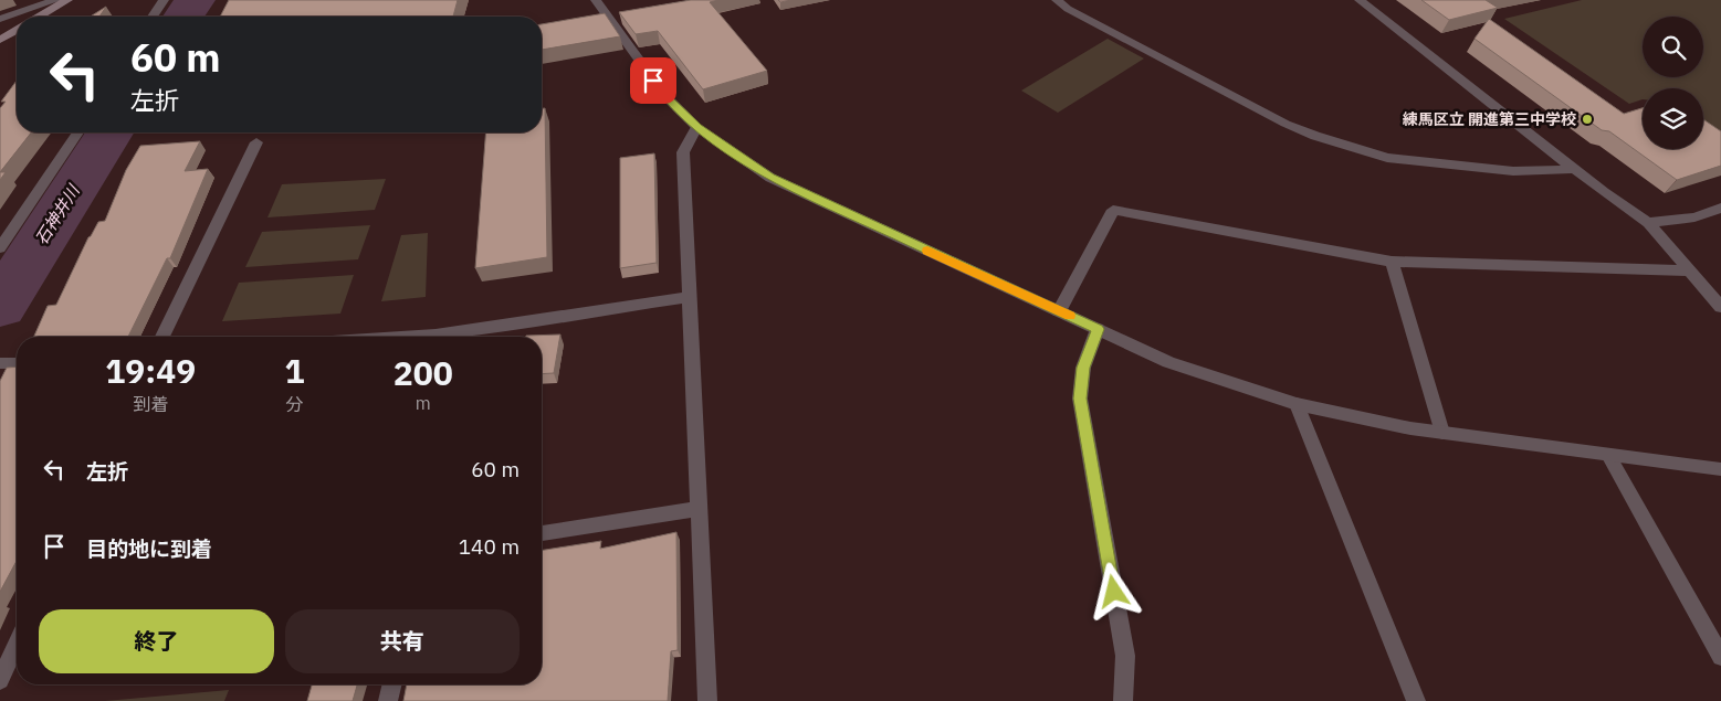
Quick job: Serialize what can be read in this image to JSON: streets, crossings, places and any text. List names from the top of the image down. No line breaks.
{"water":["石神井川"],"places":["練馬区立 開進第三中学校"],"page":{"turn":["60 m","左折"],"eta":["19:49","到着","1","分","200","m"],"list":[{"name":"左折","value":"60 m"},{"name":"目的地に到着","value":"140 m"}],"buttons":["終了","共有"]}}
